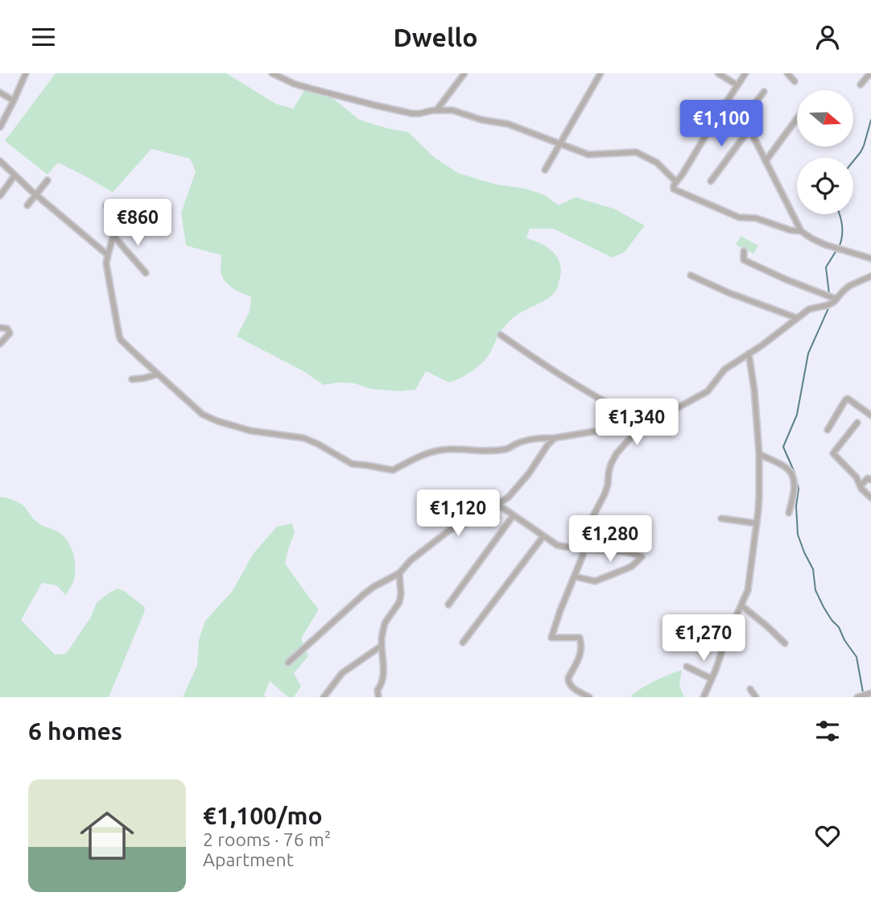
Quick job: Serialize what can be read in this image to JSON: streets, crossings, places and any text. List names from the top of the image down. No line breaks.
{"north":"right","page":{"header":"Dwello","price":["€1,100","€860","€1,340","€1,120","€1,280","€1,270"],"heading":"6 homes","list":[{"name":"€1,100/mo","note":"2 rooms · 76 m² · Apartment"}]}}
